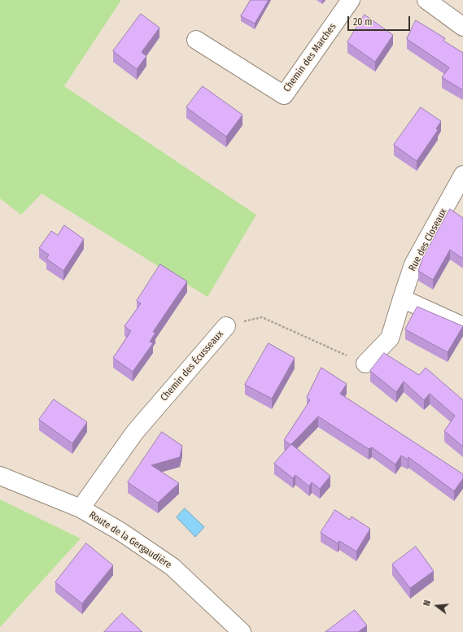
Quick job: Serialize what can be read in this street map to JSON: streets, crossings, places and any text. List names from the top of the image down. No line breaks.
{"streets":{"street":["Chemin des Marches","Rue des Closeaux","Chemin des Écusseaux","Route de la Gergaudière"]},"crossings":[["Chemin des Écusseaux","Route de la Gergaudière"]],"scale_bar":"20 m","north":"left"}
